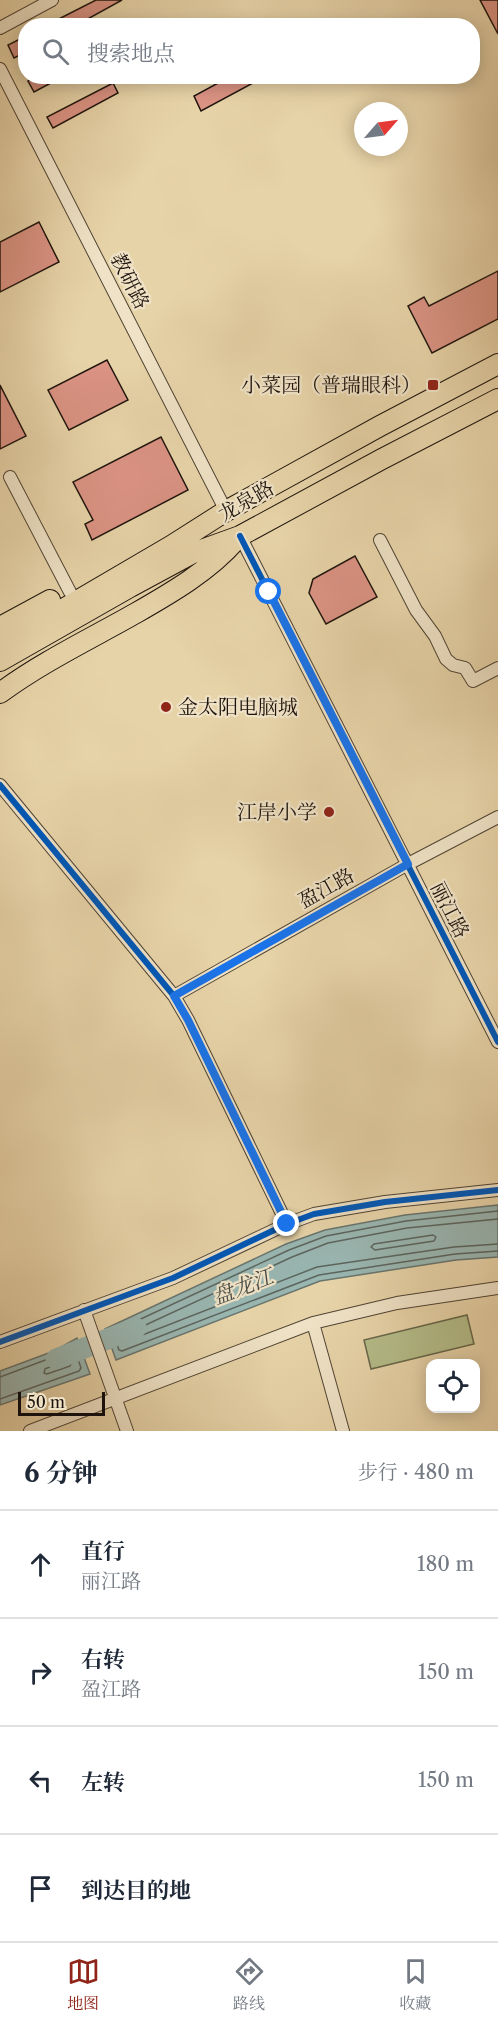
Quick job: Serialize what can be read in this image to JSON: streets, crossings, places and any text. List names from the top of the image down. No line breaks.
{"streets":{"main road":["龙泉路"],"street":["教研路","盈江路","丽江路"]},"crossings":[["教研路","龙泉路"],["龙泉路","丽江路"],["盈江路","丽江路"]],"water":["盘龙江"],"places":{"transit":["小菜园（普瑞眼科）"],"other":["金太阳电脑城","江岸小学"]},"scale_bar":"50 m","north":"top right","page":{"search":"搜索地点","scale":"50 m","heading":["6 分钟","步行 · 480 m"],"list":[["直行","丽江路","180 m"],["右转","盈江路","150 m"],["左转","150 m"],"到达目的地"],"nav":["地图","路线","收藏"]}}
